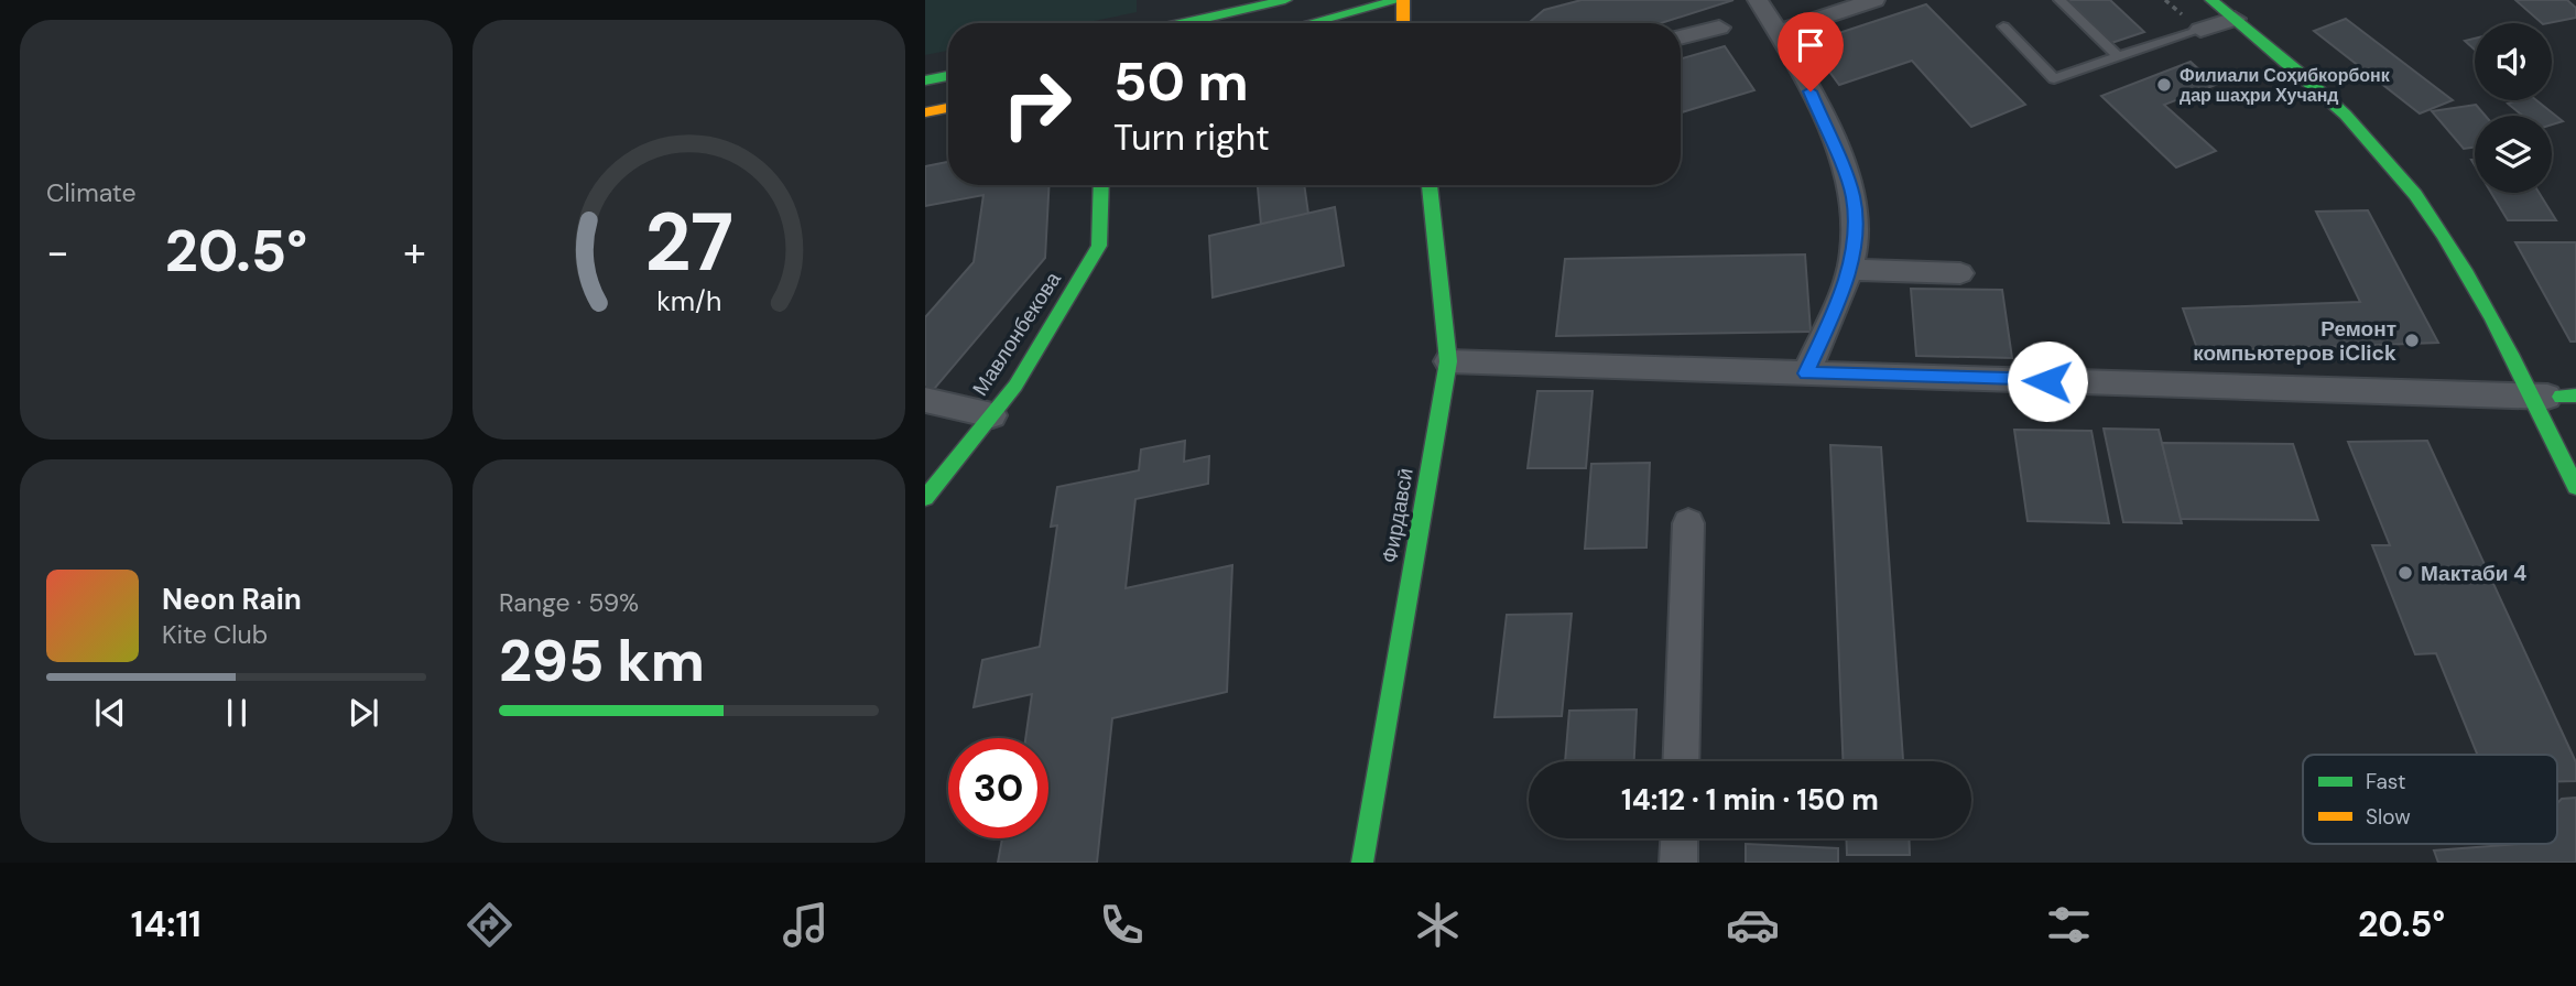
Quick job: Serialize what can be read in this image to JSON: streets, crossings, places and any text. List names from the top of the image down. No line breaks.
{"streets":{"main road":["Мавлонбекова","Фирдавсӣ"]},"places":["Филиали Соҳибкорбонк дар шаҳри Хучанд","Ремонт компьютеров iClick","Мактаби 4"],"legend":["Fast","Slow"],"page":{"tile":["Climate",["Range · 59%","295 km"]],"turn":["50 m","Turn right"],"heat":["−","20.5°","+"],"song":["Neon Rain","Kite Club"],"limit":"30","trip":"14:12 · 1 min · 150 m","tabs":["14:11","20.5°"],"gauge":["27","km/h"]}}
